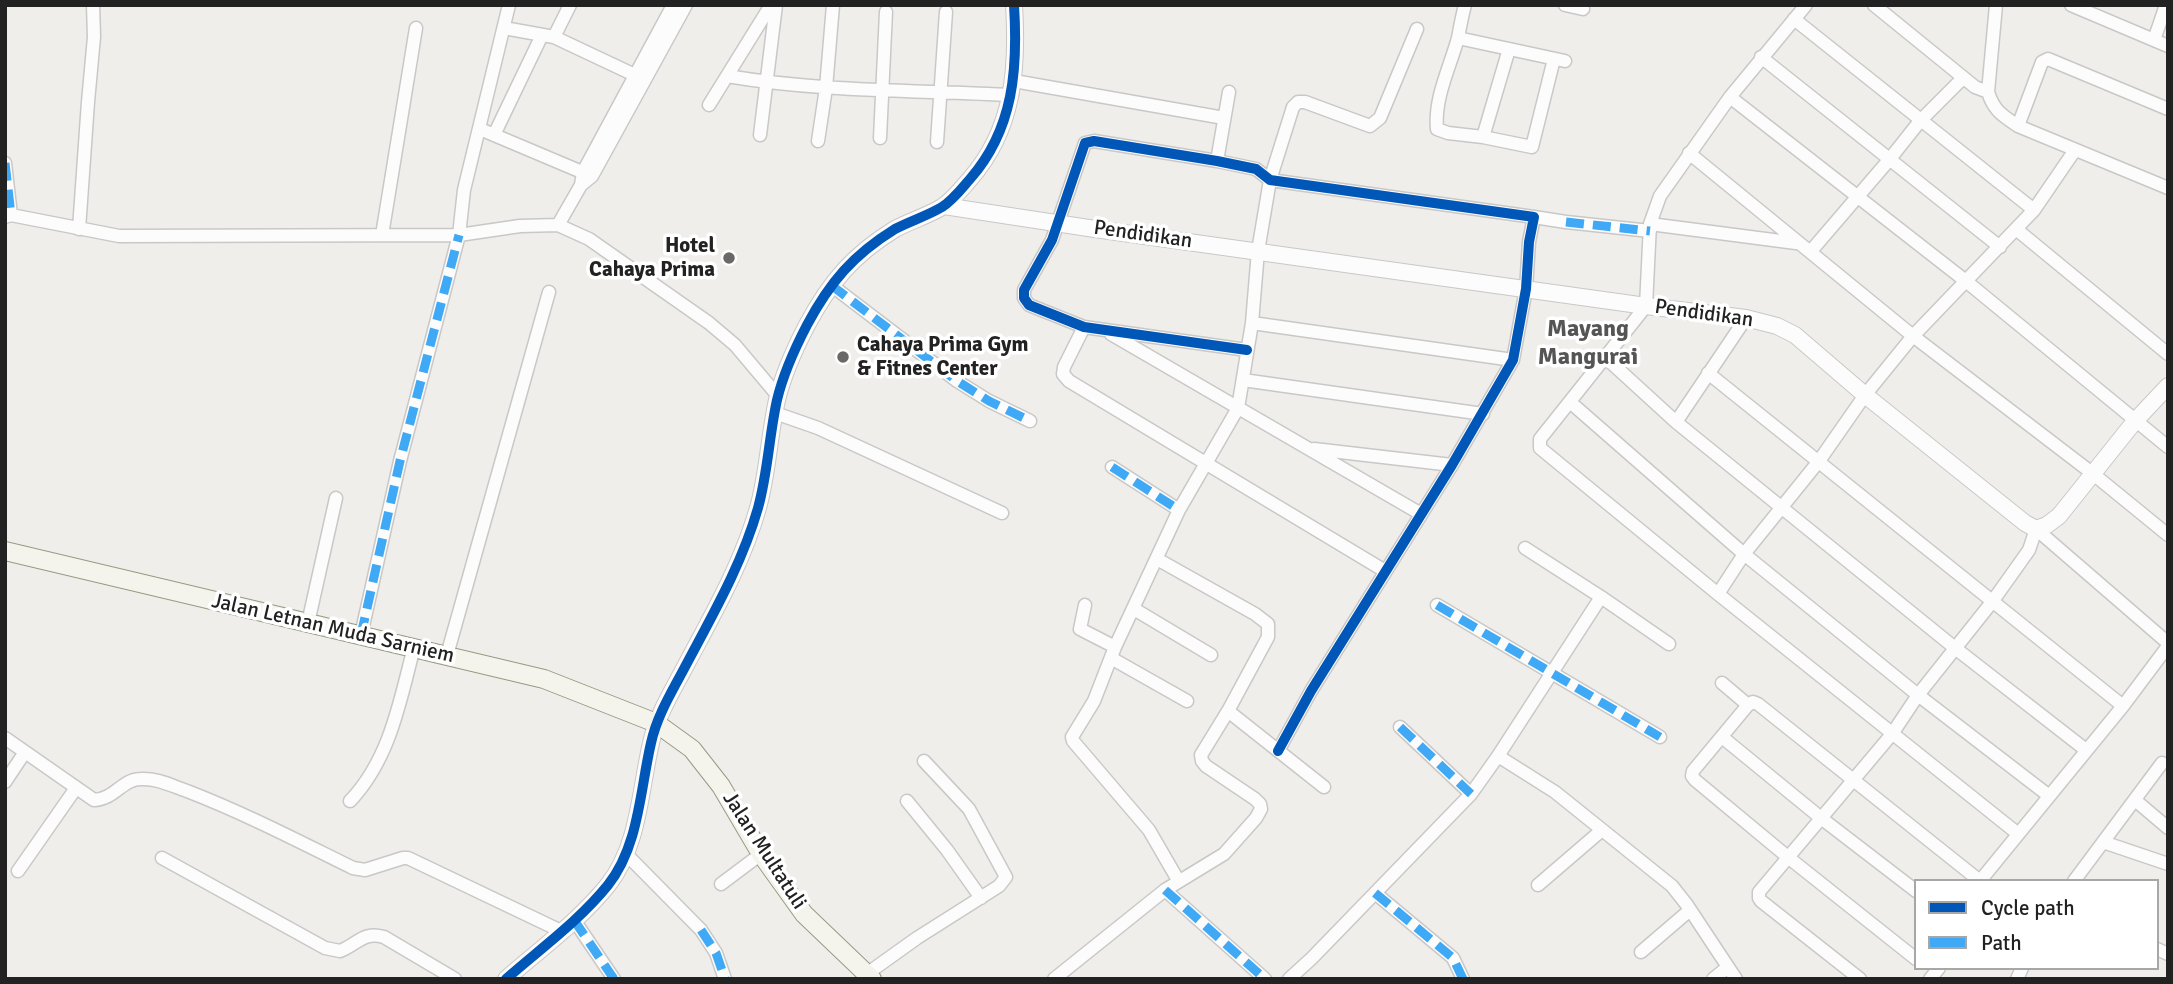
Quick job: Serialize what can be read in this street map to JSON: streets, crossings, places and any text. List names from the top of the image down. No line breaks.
{"streets":{"main road":["Jalan Letnan Muda Sarniem","Jalan Multatuli"],"street":["Pendidikan"]},"crossings":[["Jalan Letnan Muda Sarniem","Jalan Multatuli"]],"districts":["Mayang Mangurai"],"places":["Hotel Cahaya Prima","Cahaya Prima Gym & Fitnes Center"],"legend":["Cycle path","Path"]}
